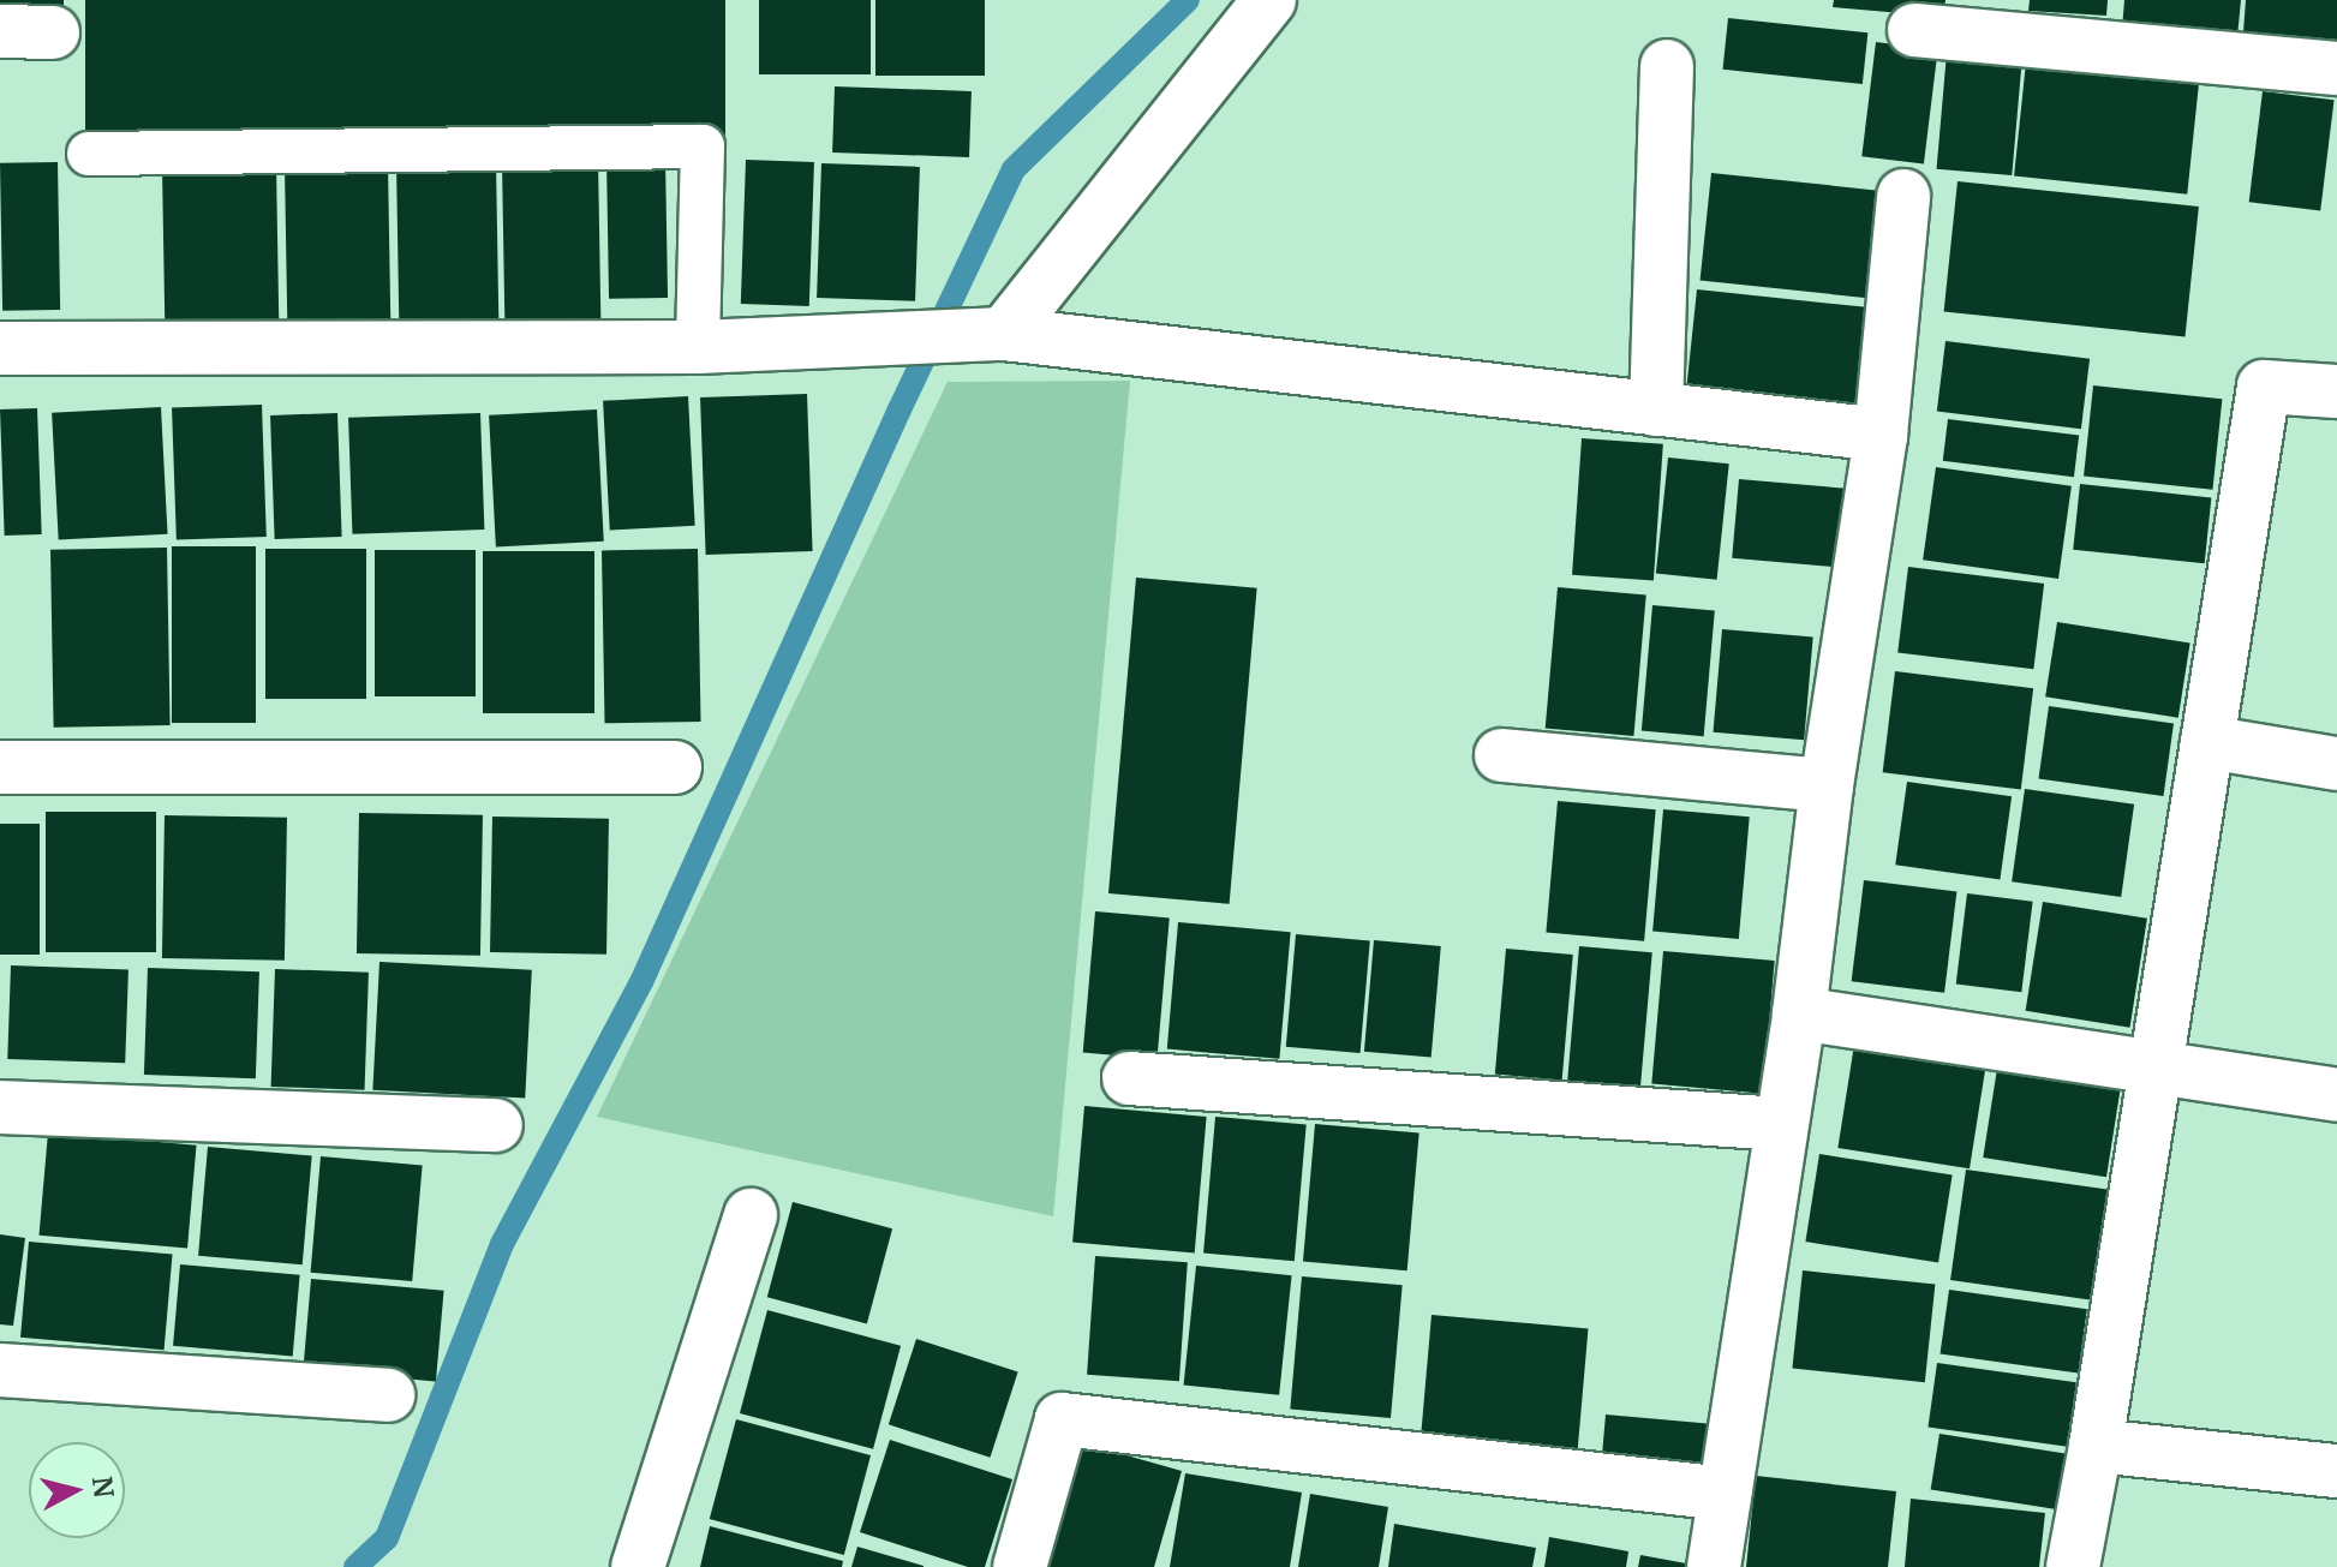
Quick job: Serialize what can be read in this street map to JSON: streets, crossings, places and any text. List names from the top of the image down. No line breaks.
{"north":"right"}
